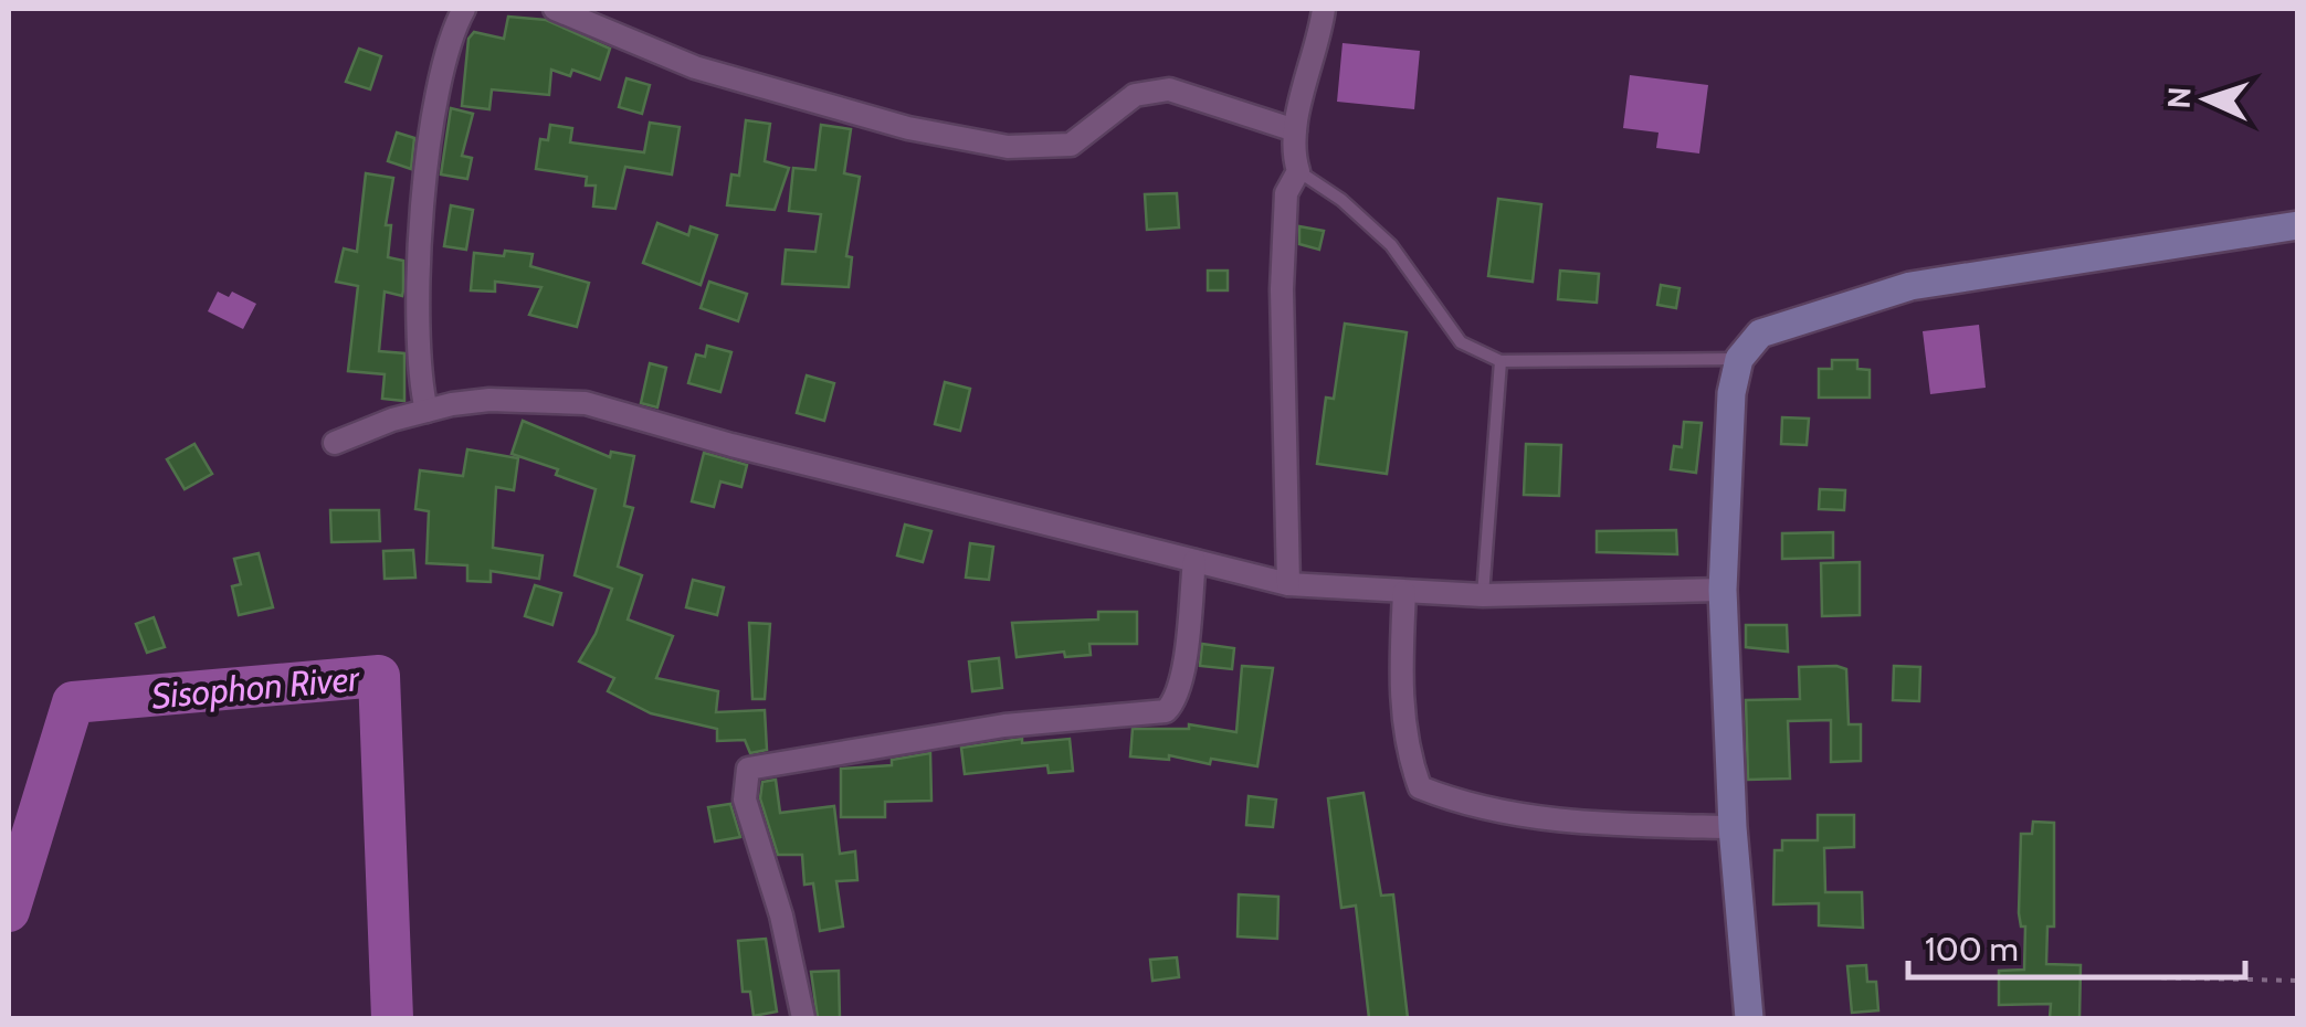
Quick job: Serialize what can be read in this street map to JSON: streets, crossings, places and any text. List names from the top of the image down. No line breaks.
{"water":["Sisophon River"],"scale_bar":"100 m","north":"left"}
